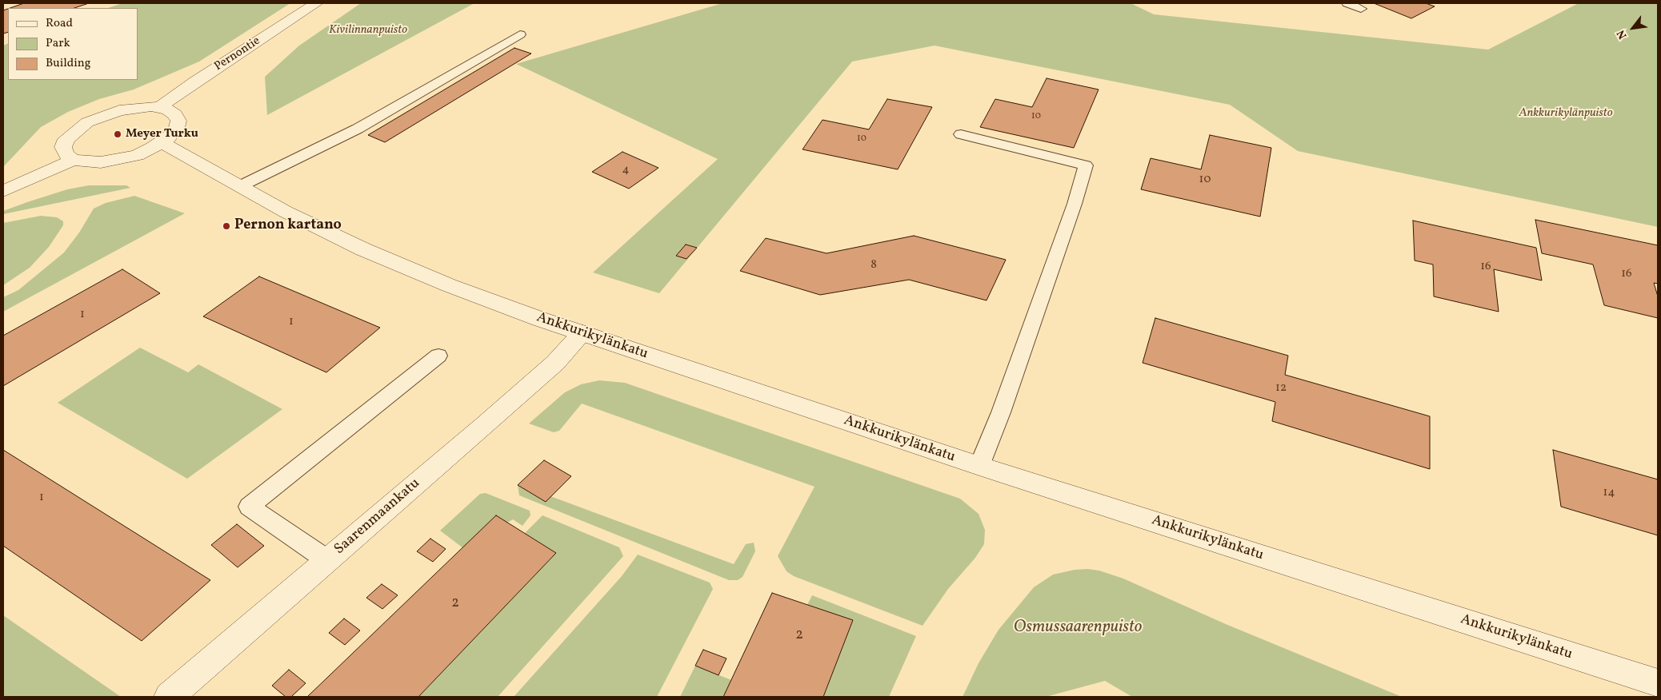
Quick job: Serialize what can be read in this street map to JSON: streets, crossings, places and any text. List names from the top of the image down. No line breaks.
{"streets":{"street":["Pernontie","Ankkurikylänkatu","Saarenmaankatu"]},"crossings":[["Ankkurikylänkatu","Saarenmaankatu"]],"parks":["Kivilinnanpuisto","Ankkurikylänpuisto","Osmussaarenpuisto"],"places":["Meyer Turku","Pernon kartano"],"house_numbers":["10","10","4","10","8","16","16","1","1","12","14","1","2","2"],"legend":["Road","Park","Building"],"north":"bottom left"}
